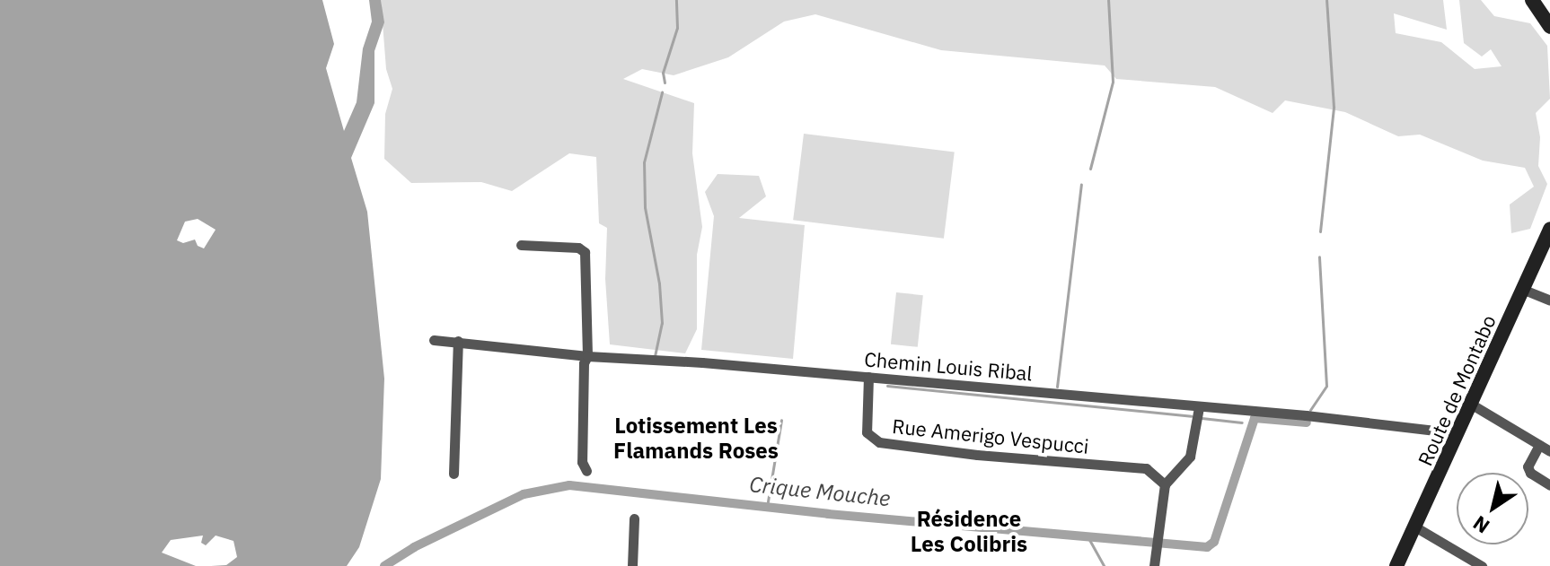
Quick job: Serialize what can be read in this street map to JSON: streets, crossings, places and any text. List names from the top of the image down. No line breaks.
{"streets":{"main road":["Route de Montabo"],"street":["Chemin Louis Ribal","Rue Amerigo Vespucci"]},"crossings":[["Chemin Louis Ribal","Route de Montabo"],["Chemin Louis Ribal","Rue Amerigo Vespucci"]],"districts":["Lotissement Les Flamands Roses","Résidence Les Colibris"],"water":["Crique Mouche"],"north":"bottom left"}
